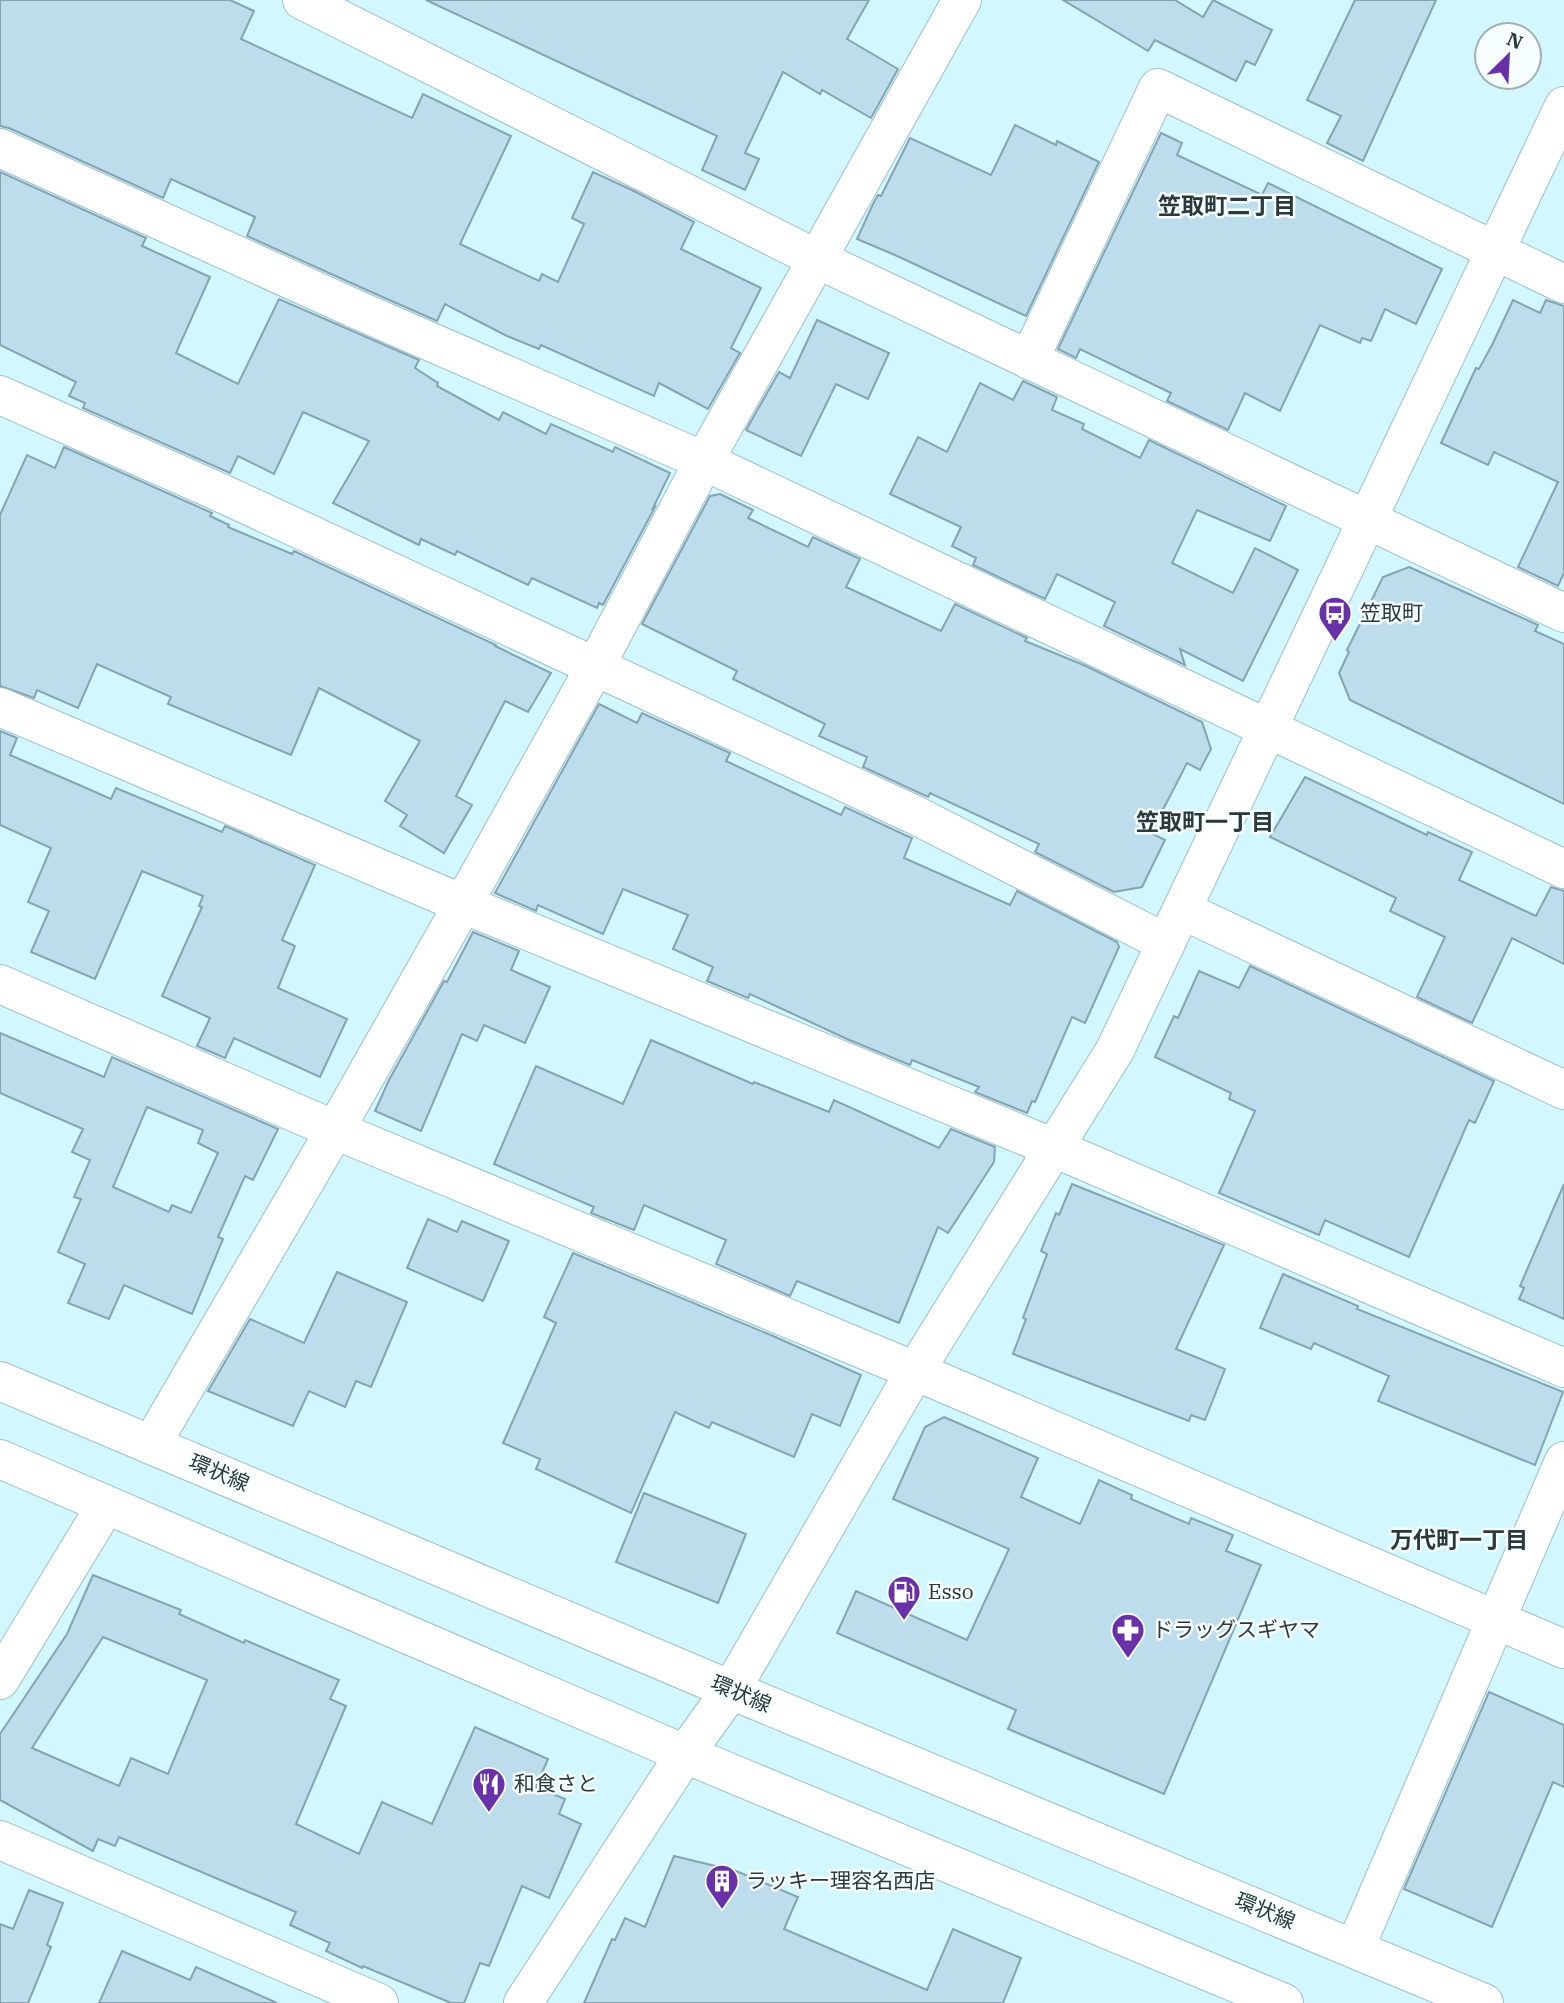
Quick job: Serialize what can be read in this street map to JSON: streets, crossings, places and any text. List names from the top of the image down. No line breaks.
{"streets":{"street":["環状線"]},"districts":["笠取町二丁目","笠取町一丁目","万代町一丁目"],"places":{"bus stop":["笠取町"],"fuel station":["Esso"],"pharmacy":["ドラッグスギヤマ"],"restaurant":["和食さと"],"building":["ラッキー理容名西店"]},"north":"top right"}
